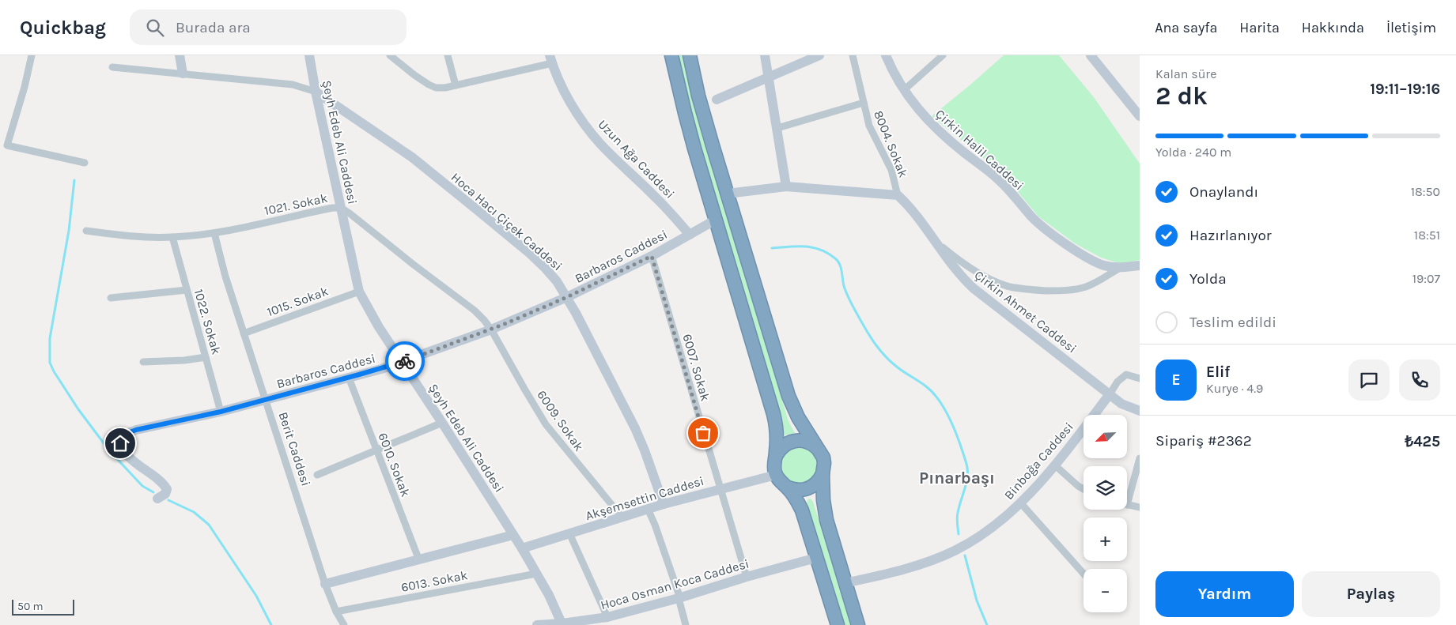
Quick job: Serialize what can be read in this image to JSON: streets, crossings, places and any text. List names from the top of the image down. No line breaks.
{"streets":{"street":["Şeyh Edeb Ali Caddesi","8004. Sokak","Çirkin Halil Caddesi","Uzun Ağa Caddesi","1021. Sokak","Hoca Hacı Çiçek Caddesi","Barbaros Caddesi","1015. Sokak","Çirkin Ahmet Caddesi","1022. Sokak","6007. Sokak","6009. Sokak","Berit Caddesi","Binboğa Caddesi","6010. Sokak","Akşemsettin Caddesi","6013. Sokak","Hoca Osman Koca Caddesi"]},"crossings":[["Şeyh Edeb Ali Caddesi","1021. Sokak"],["Şeyh Edeb Ali Caddesi","Hoca Hacı Çiçek Caddesi"],["Şeyh Edeb Ali Caddesi","Barbaros Caddesi"],["Şeyh Edeb Ali Caddesi","1015. Sokak"],["Şeyh Edeb Ali Caddesi","Akşemsettin Caddesi"],["Şeyh Edeb Ali Caddesi","6013. Sokak"],["Şeyh Edeb Ali Caddesi","Hoca Osman Koca Caddesi"],["8004. Sokak","Çirkin Ahmet Caddesi"],["Uzun Ağa Caddesi","Barbaros Caddesi"],["1021. Sokak","Barbaros Caddesi"],["1021. Sokak","1022. Sokak"],["1021. Sokak","6009. Sokak"],["1021. Sokak","Berit Caddesi"],["Hoca Hacı Çiçek Caddesi","Barbaros Caddesi"],["Hoca Hacı Çiçek Caddesi","Akşemsettin Caddesi"],["Barbaros Caddesi","1022. Sokak"],["Barbaros Caddesi","6007. Sokak"],["Barbaros Caddesi","6009. Sokak"],["Barbaros Caddesi","Berit Caddesi"],["Barbaros Caddesi","6010. Sokak"],["1015. Sokak","Berit Caddesi"],["Çirkin Ahmet Caddesi","Binboğa Caddesi"],["6007. Sokak","Akşemsettin Caddesi"],["6007. Sokak","Hoca Osman Koca Caddesi"],["6009. Sokak","Akşemsettin Caddesi"],["Berit Caddesi","6013. Sokak"]],"districts":["Pınarbaşı"],"scale_bar":"50 m","north":"bottom left","page":{"header":"Quickbag","search":"Burada ara","nav":["Ana sayfa","Harita","Hakkında","İletişim"],"heading":["2 dk","Kalan süre","19:11–19:16"],"panel":["Elif","Kurye · 4.9","Sipariş #2362","₺425"],"bar":"Yolda · 240 m","list":[["Onaylandı","18:50"],["Hazırlanıyor","18:51"],["Yolda","19:07"],"Teslim edildi"],"round":"E","map_buttons":["+","−"],"buttons":["Yardım","Paylaş"],"scale":"50 m"}}
